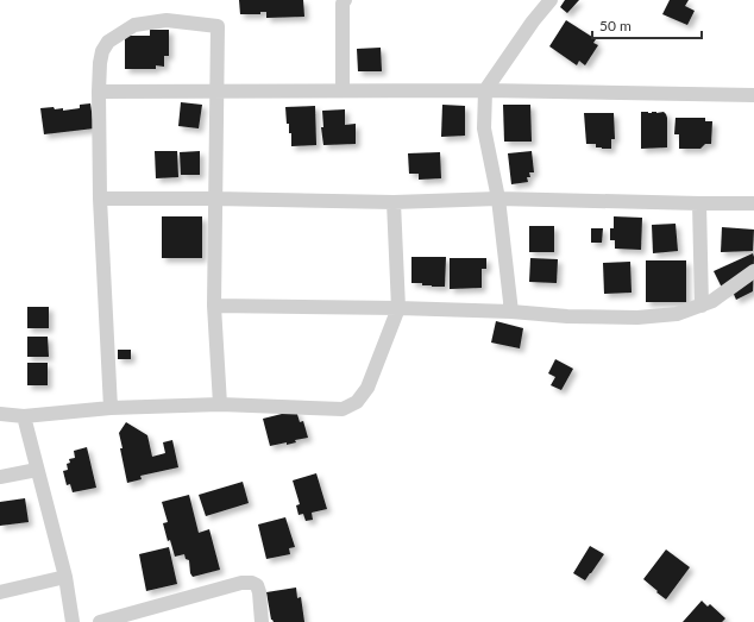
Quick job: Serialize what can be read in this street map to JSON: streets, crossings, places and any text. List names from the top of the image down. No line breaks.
{"scale_bar":"50 m"}
